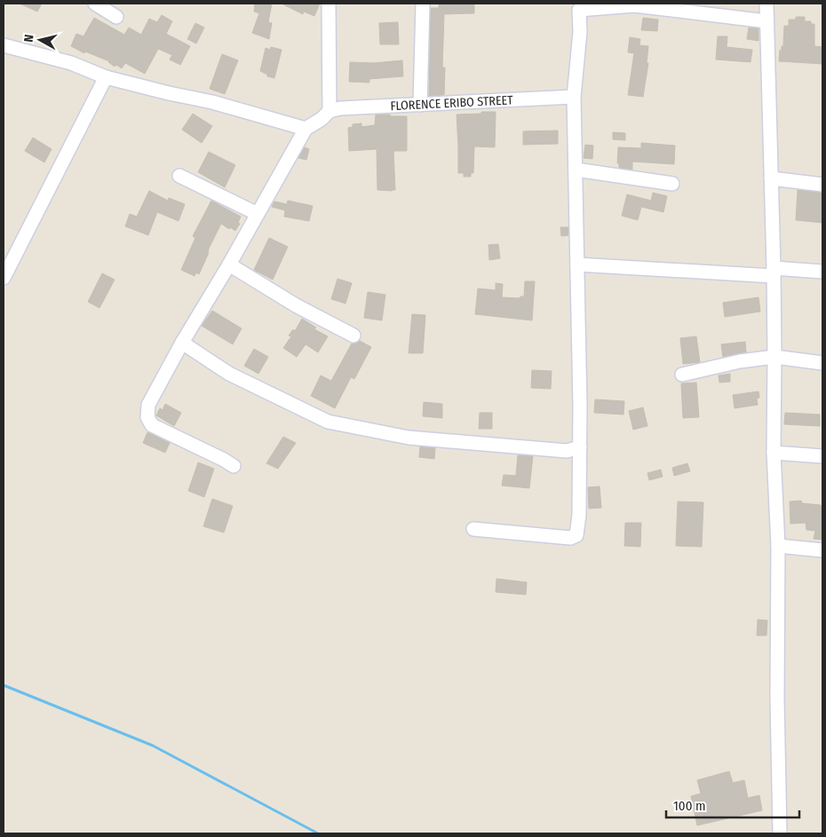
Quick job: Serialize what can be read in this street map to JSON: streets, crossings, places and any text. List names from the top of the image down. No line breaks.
{"streets":{"street":["FLORENCE ERIBO STREET"]},"scale_bar":"100 m","north":"left"}
